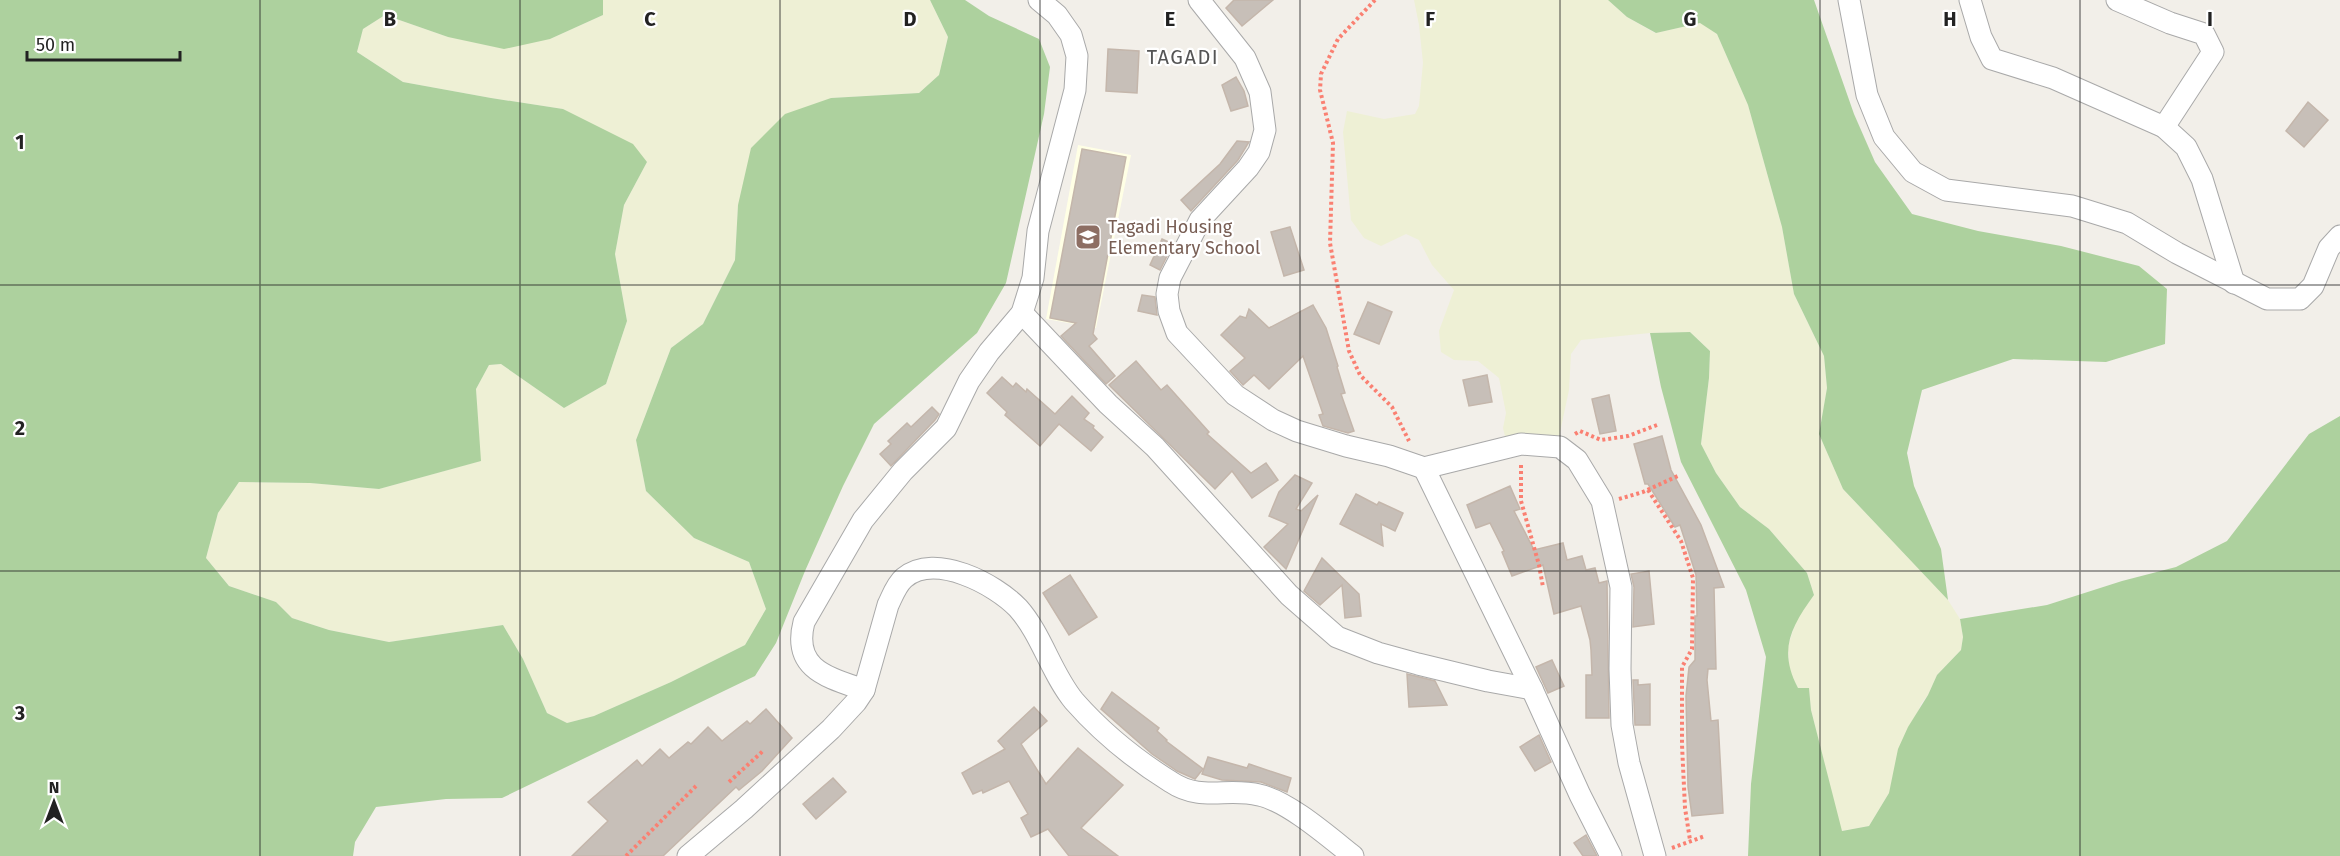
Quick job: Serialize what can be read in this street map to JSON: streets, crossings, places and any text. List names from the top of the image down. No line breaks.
{"districts":["TAGADI"],"places":{"school or university":["Tagadi Housing Elementary School"]},"scale_bar":"50 m","north":"top","grid":{"columns":["B","C","D","E","F","G","H","I"],"rows":["1","2","3"]}}
